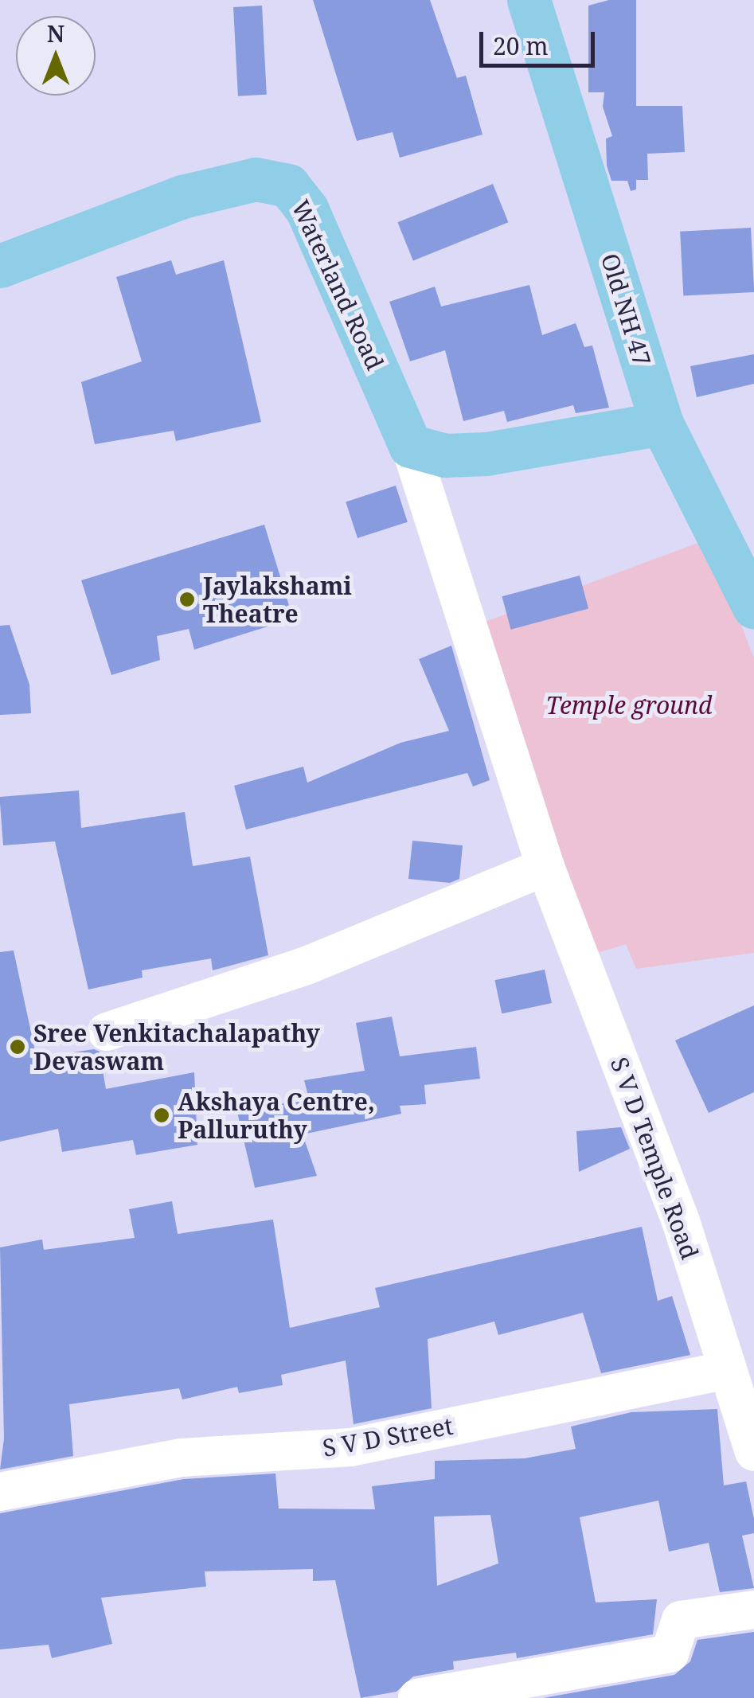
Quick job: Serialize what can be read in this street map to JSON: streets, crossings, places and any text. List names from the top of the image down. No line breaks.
{"streets":{"main road":["Waterland Road","Old NH 47"],"street":["S V D Temple Road","S V D Street"]},"crossings":[["Waterland Road","S V D Temple Road"],["S V D Temple Road","S V D Street"]],"parks":["Temple ground"],"places":["Jaylakshami Theatre","Sree Venkitachalapathy Devaswam","Akshaya Centre, Palluruthy"],"scale_bar":"20 m","north":"top"}
